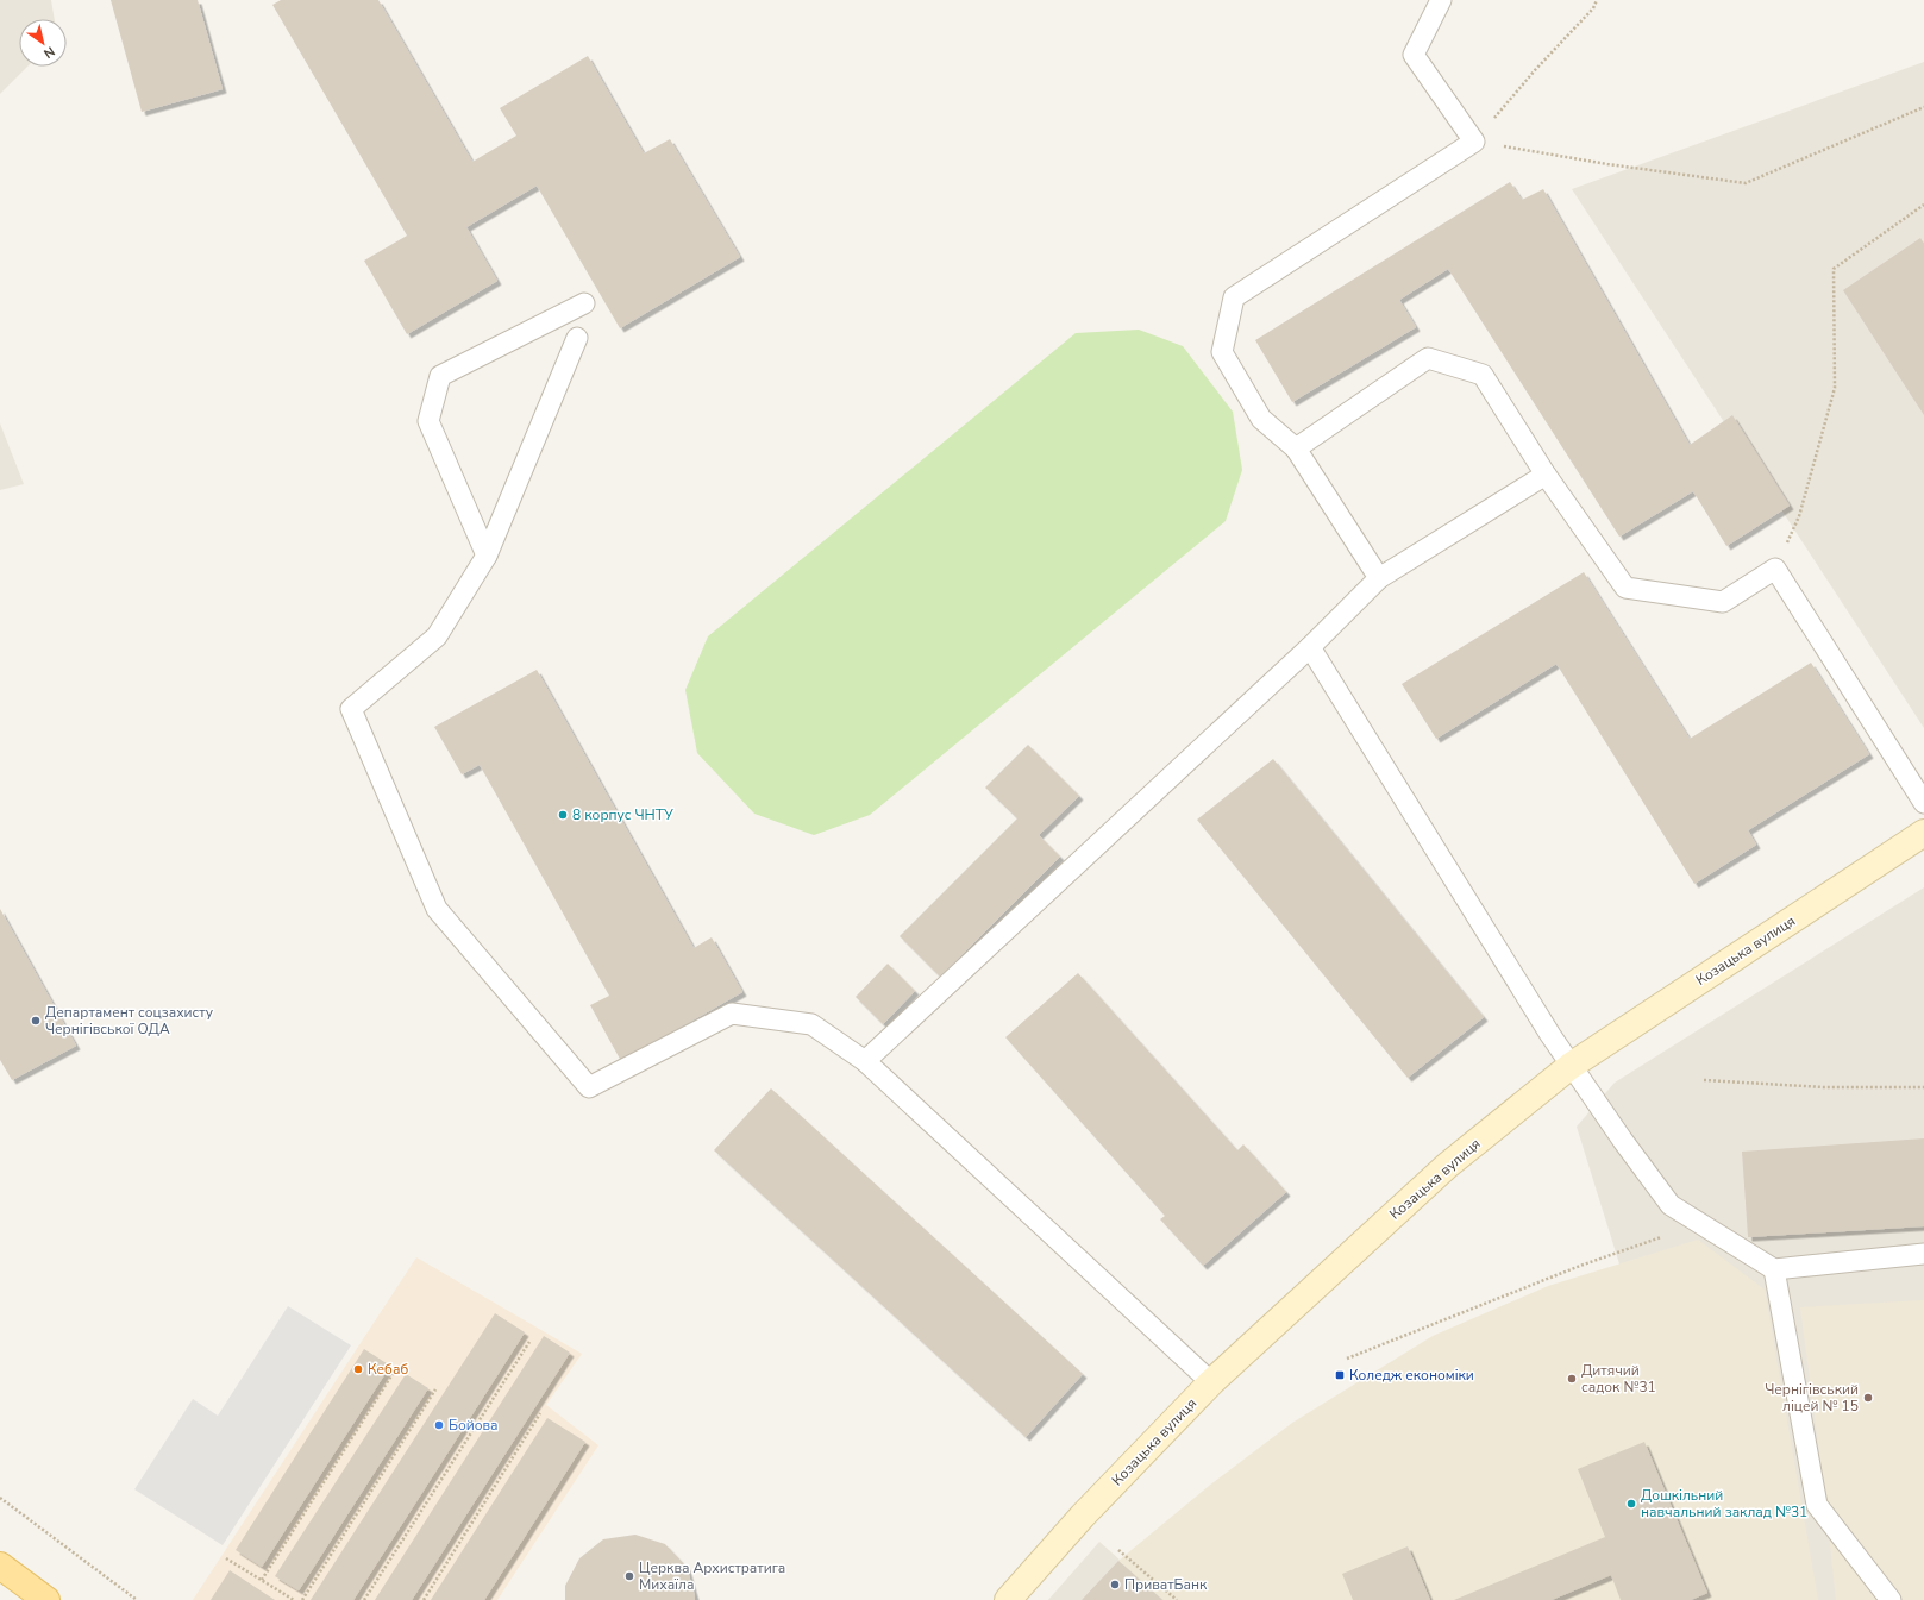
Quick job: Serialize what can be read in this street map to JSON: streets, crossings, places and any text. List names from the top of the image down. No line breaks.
{"streets":{"main road":["Козацька вулиця"]},"places":{"other":["8 корпус ЧНТУ","Департамент соцзахисту Чернігівської ОДА","Кебаб","Дитячий садок №31","Чернігівський ліцей № 15","Бойова","Дошкільний навчальний заклад №31","Церква Архистратига Михаїла","ПриватБанк"],"transit":["Коледж економіки"]},"north":"bottom right"}
